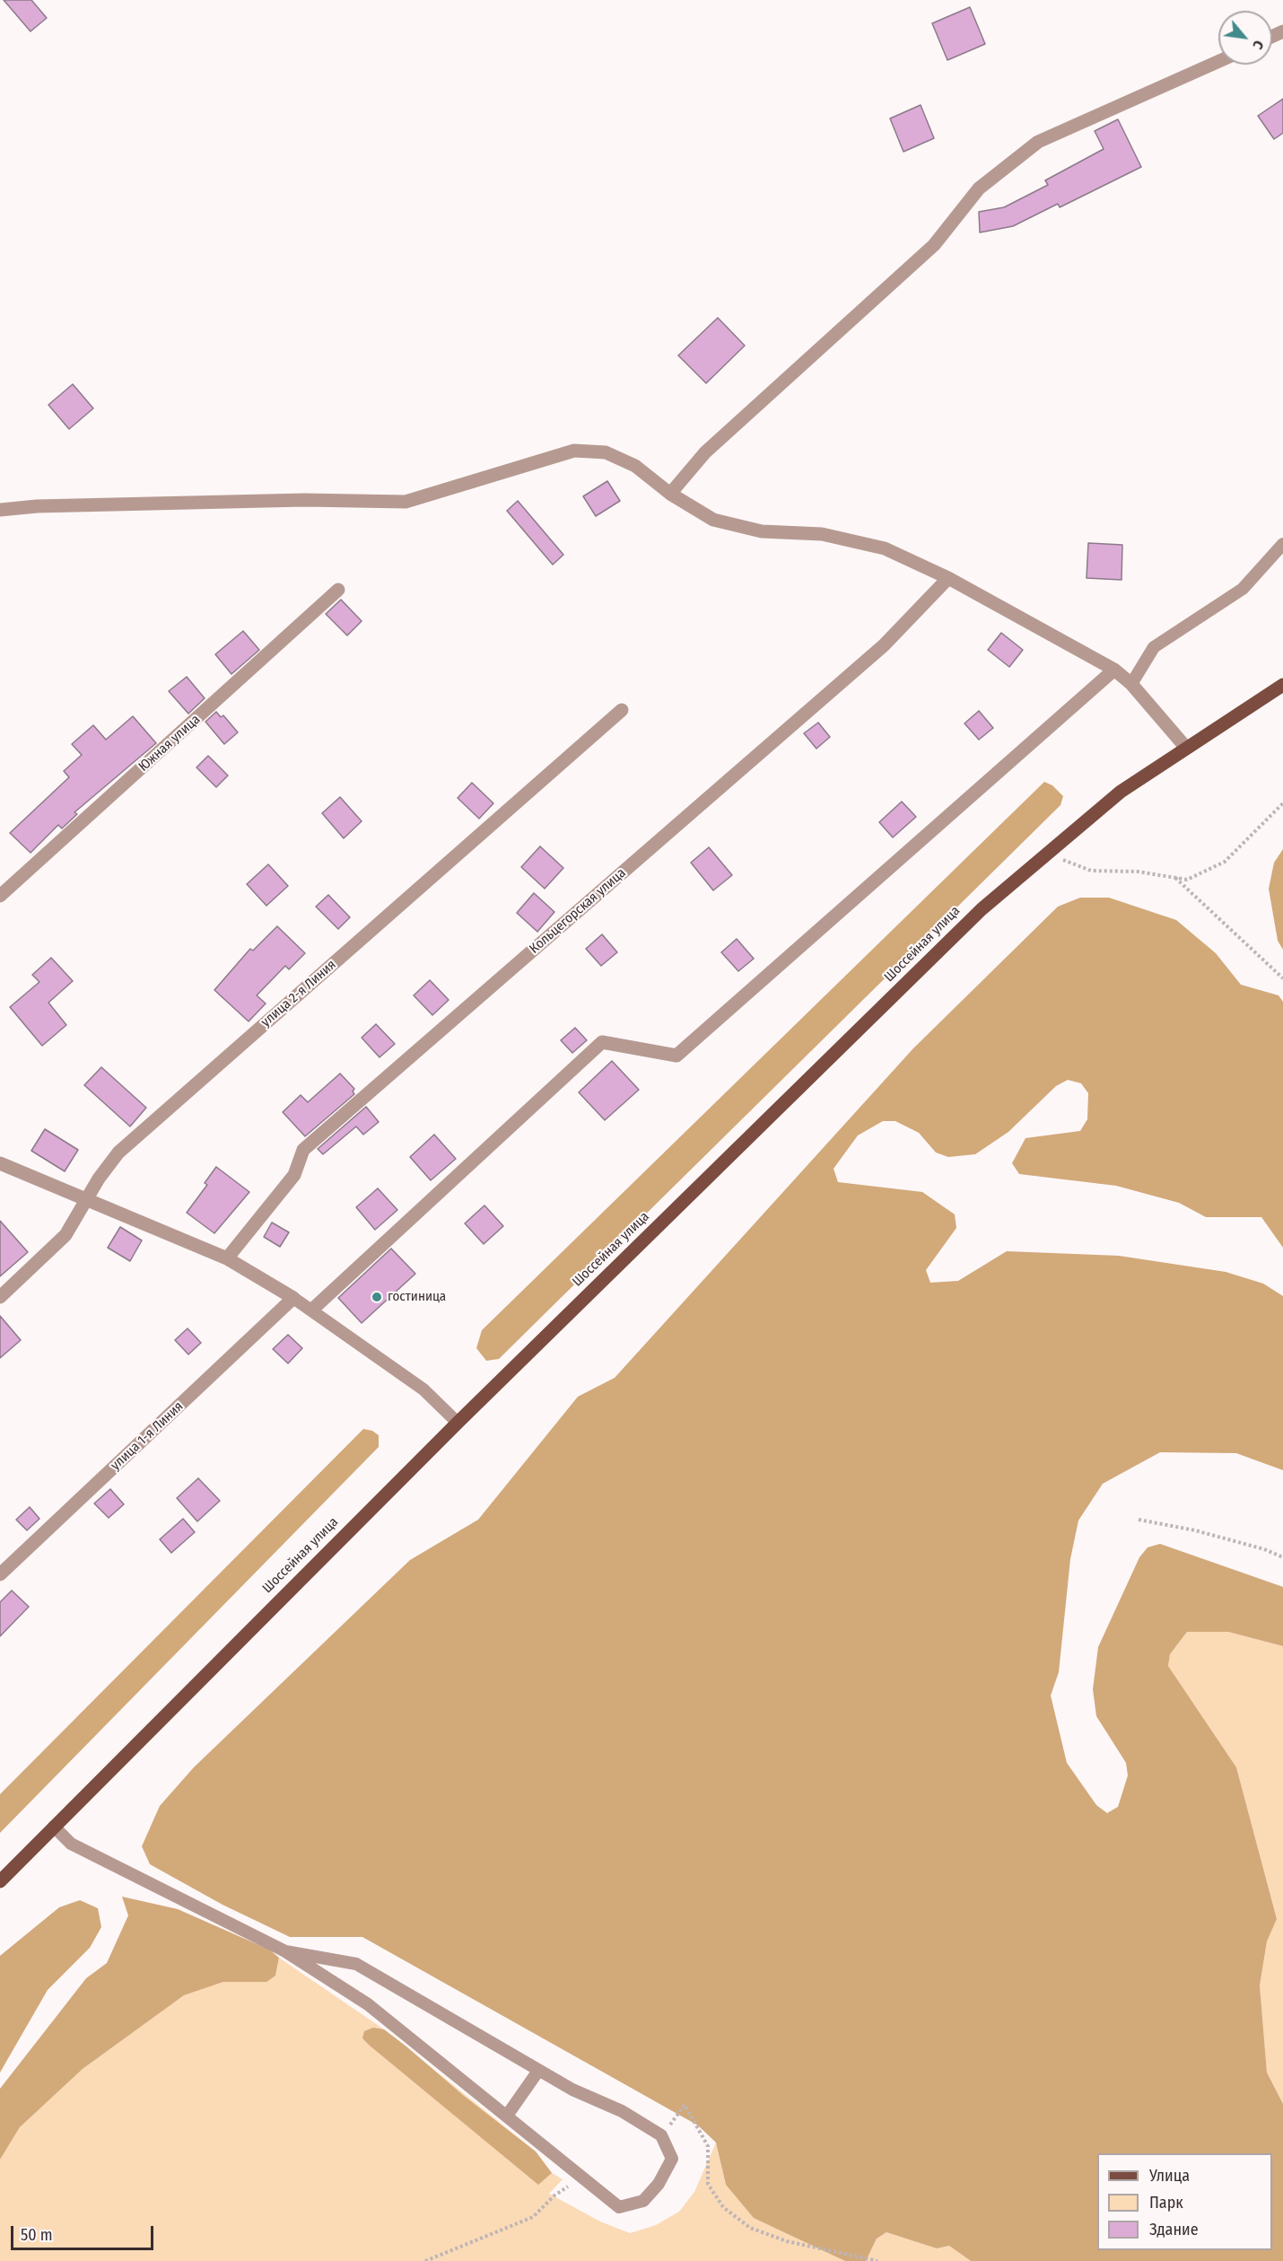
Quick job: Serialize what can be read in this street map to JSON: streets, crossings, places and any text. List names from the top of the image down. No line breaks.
{"streets":{"main road":["Шоссейная улица"],"street":["Южная улица","Кольцегорская улица","улица 2-я Линия","улица 1-я Линия"]},"places":["гостиница"],"legend":["Улица","Парк","Здание"],"scale_bar":"50 m","north":"bottom right"}
